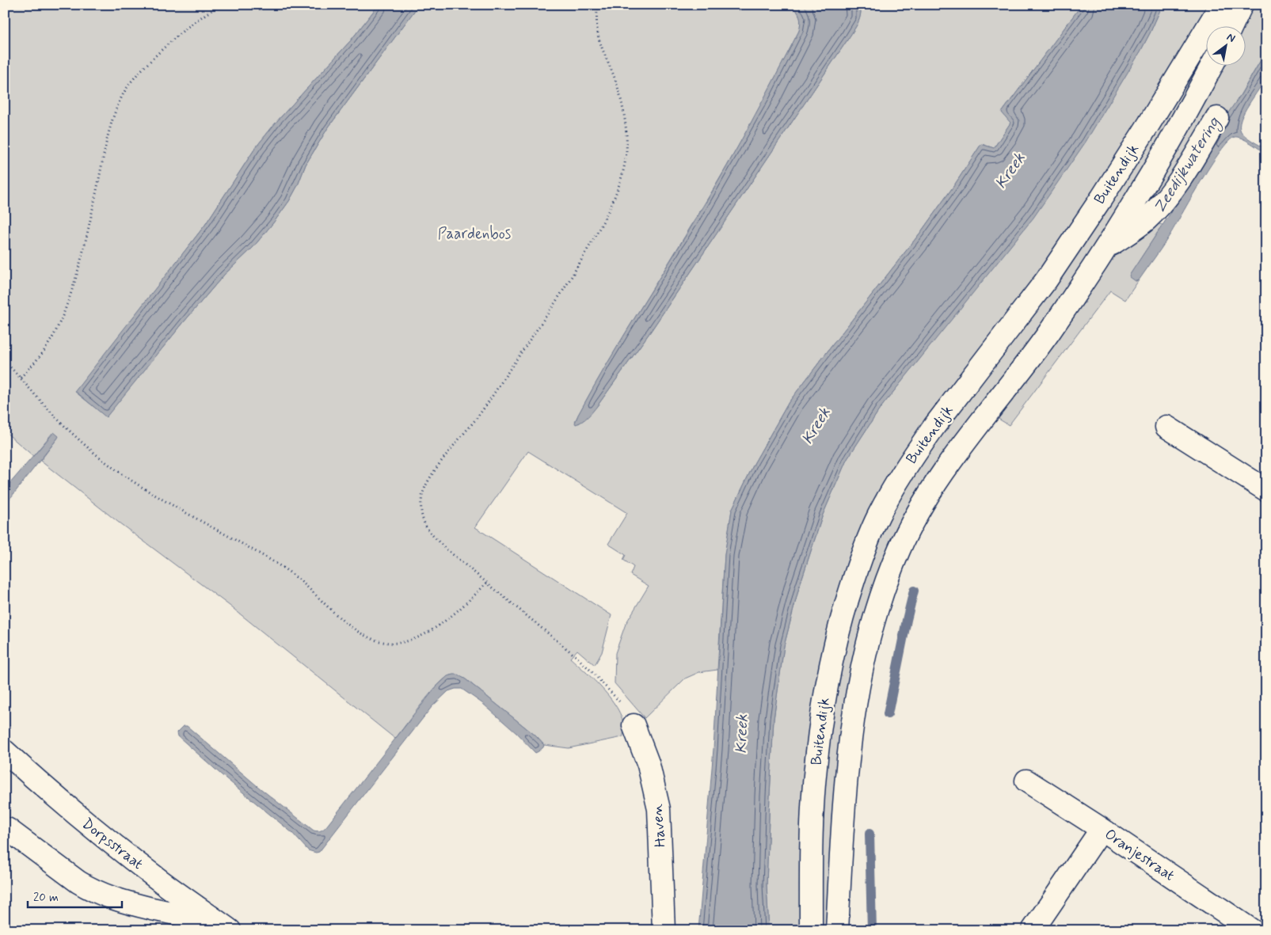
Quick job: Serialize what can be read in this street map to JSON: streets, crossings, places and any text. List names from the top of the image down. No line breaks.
{"streets":{"street":["Buitendijk","Haven","Dorpsstraat","Oranjestraat"]},"water":["Zeedijkwatering","Kreek"],"parks":["Paardenbos"],"scale_bar":"20 m","north":"top right"}
